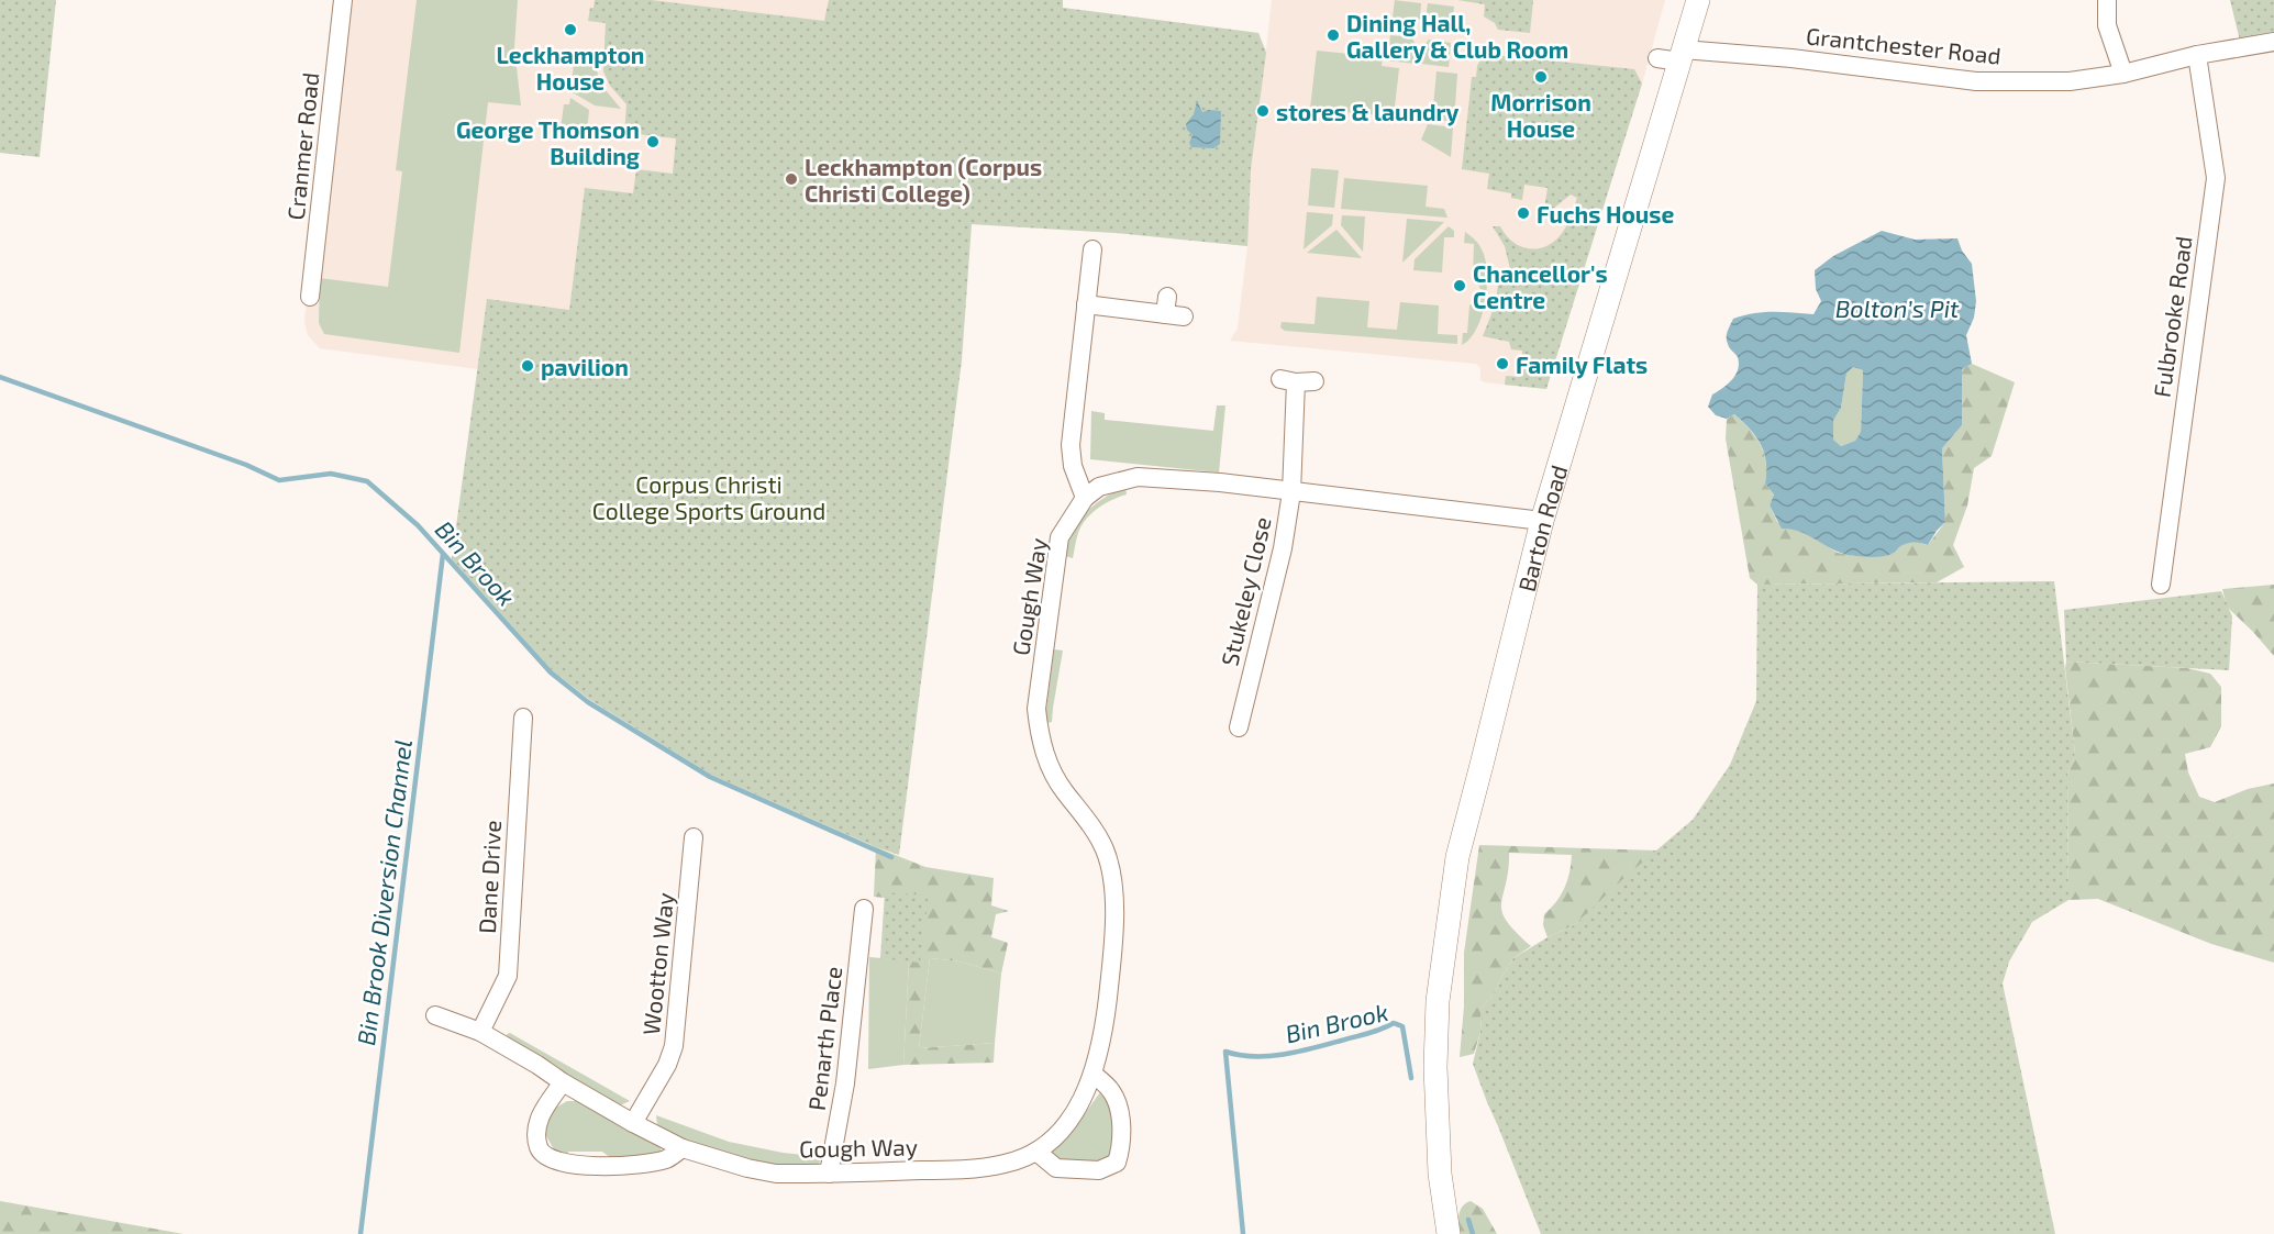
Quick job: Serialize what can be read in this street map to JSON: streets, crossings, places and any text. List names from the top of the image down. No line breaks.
{"streets":{"main road":["Barton Road"],"street":["Grantchester Road","Cranmer Road","Fulbrooke Road","Stukeley Close","Gough Way","Dane Drive","Wootton Way","Penarth Place"]},"crossings":[["Grantchester Road","Fulbrooke Road"],["Grantchester Road","Barton Road"],["Gough Way","Dane Drive"],["Gough Way","Wootton Way"],["Gough Way","Penarth Place"]],"water":["Bolton’s Pit","Bin Brook","Bin Brook Diversion Channel"],"parks":["Corpus Christi College Sports Ground"],"places":["Leckhampton House","Dining Hall, Gallery & Club Room","Morrison House","stores & laundry","George Thomson Building","Leckhampton (Corpus Christi College)","Fuchs House","Chancellor's Centre","Family Flats","pavilion"]}
